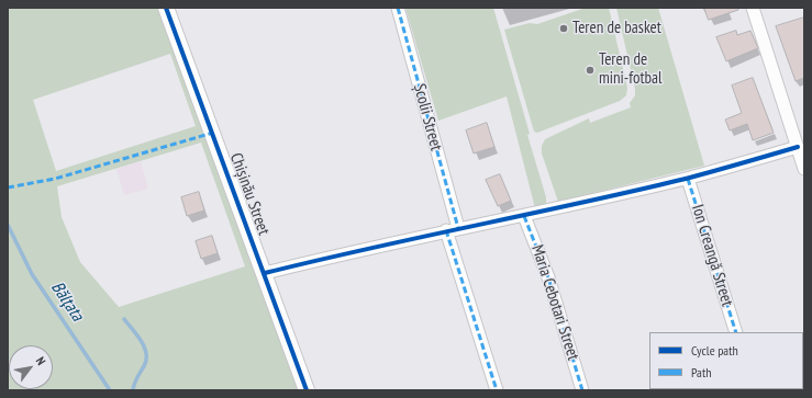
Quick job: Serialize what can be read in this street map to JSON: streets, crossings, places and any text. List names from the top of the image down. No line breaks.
{"streets":{"street":["Școlii Street","Chișinău Street","Ion Creangă Street","Maria Cebotari Street"]},"water":["Bălţata"],"places":["Teren de basket","Teren de mini-fotbal"],"legend":["Cycle path","Path"],"north":"top right"}
